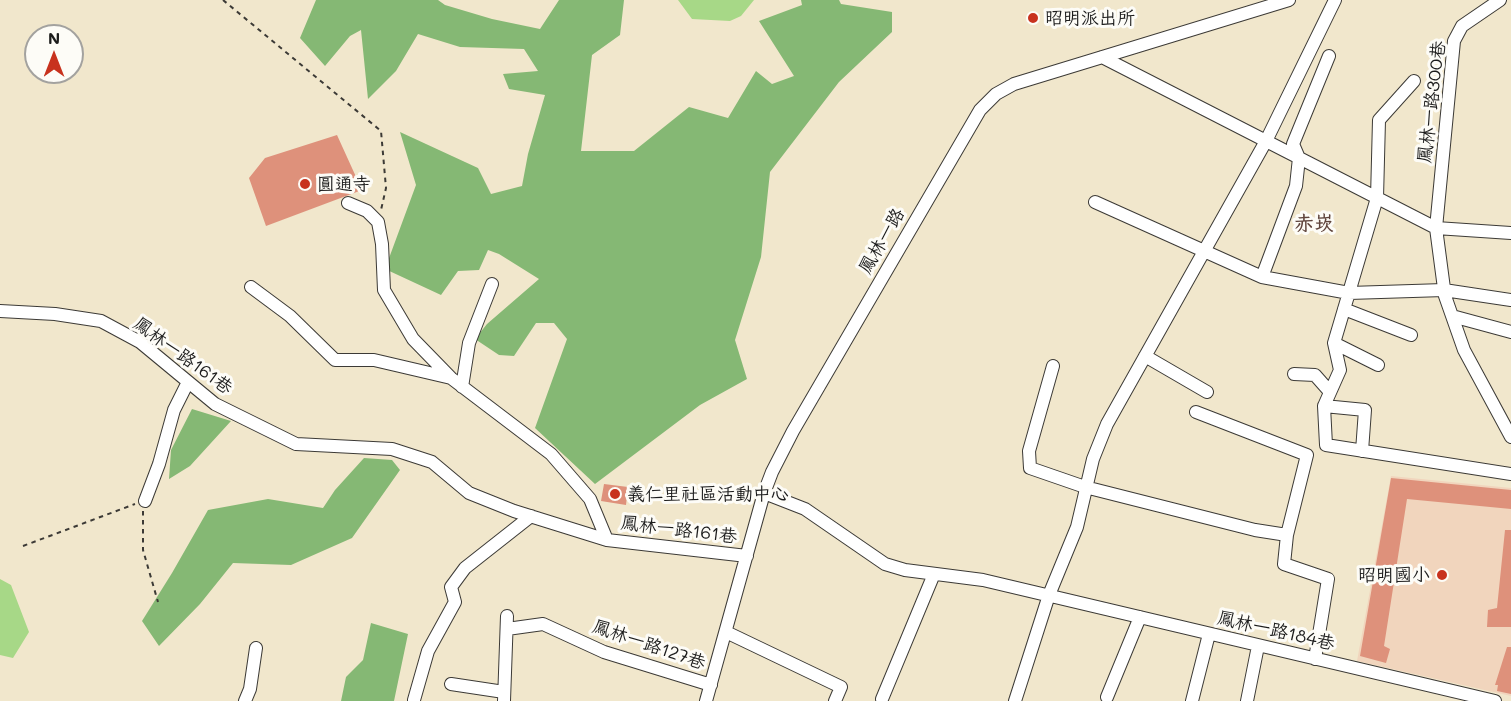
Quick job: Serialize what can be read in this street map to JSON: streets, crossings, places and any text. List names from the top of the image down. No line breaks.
{"streets":{"street":["鳳林一路300巷","鳳林一路","鳳林一路161巷","鳳林一路184巷","鳳林一路127巷"]},"crossings":[["鳳林一路","鳳林一路161巷"],["鳳林一路","鳳林一路184巷"],["鳳林一路","鳳林一路127巷"]],"districts":["赤崁"],"places":["昭明派出所","圓通寺","義仁里社區活動中心","昭明國小"],"north":"top"}
